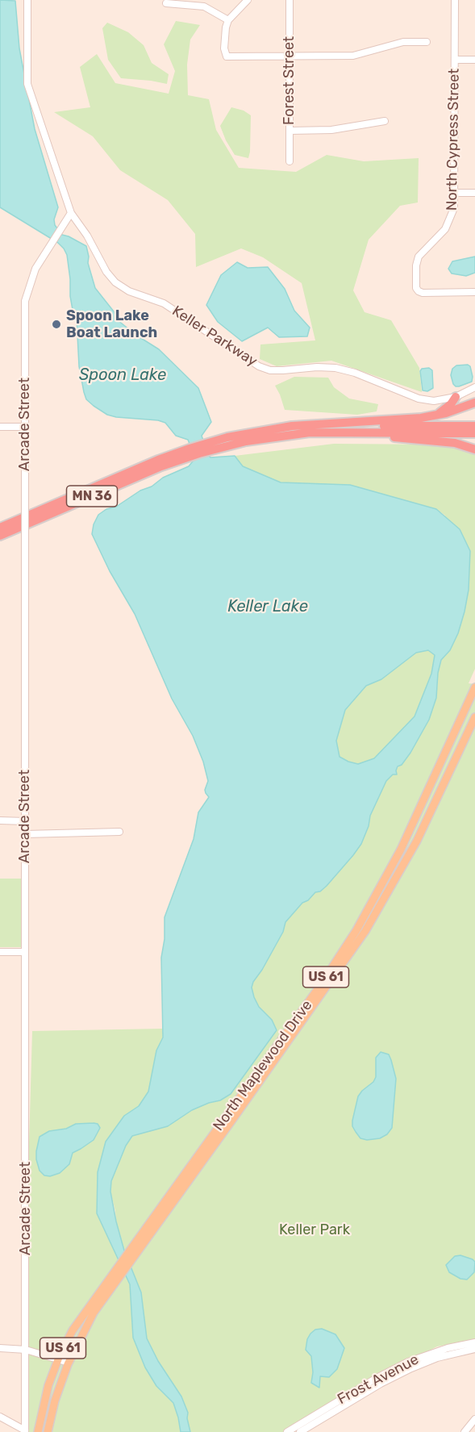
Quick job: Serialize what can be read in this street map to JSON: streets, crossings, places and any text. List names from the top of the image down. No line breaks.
{"streets":{"highway":["MN 36"],"main road":["US 61","North Maplewood Drive"],"street":["Forest Street","North Cypress Street","Keller Parkway","Arcade Street","Frost Avenue"]},"crossings":[["Keller Parkway","Arcade Street"]],"water":["Spoon Lake","Keller Lake"],"parks":["Keller Park"],"places":["Spoon Lake Boat Launch"]}
